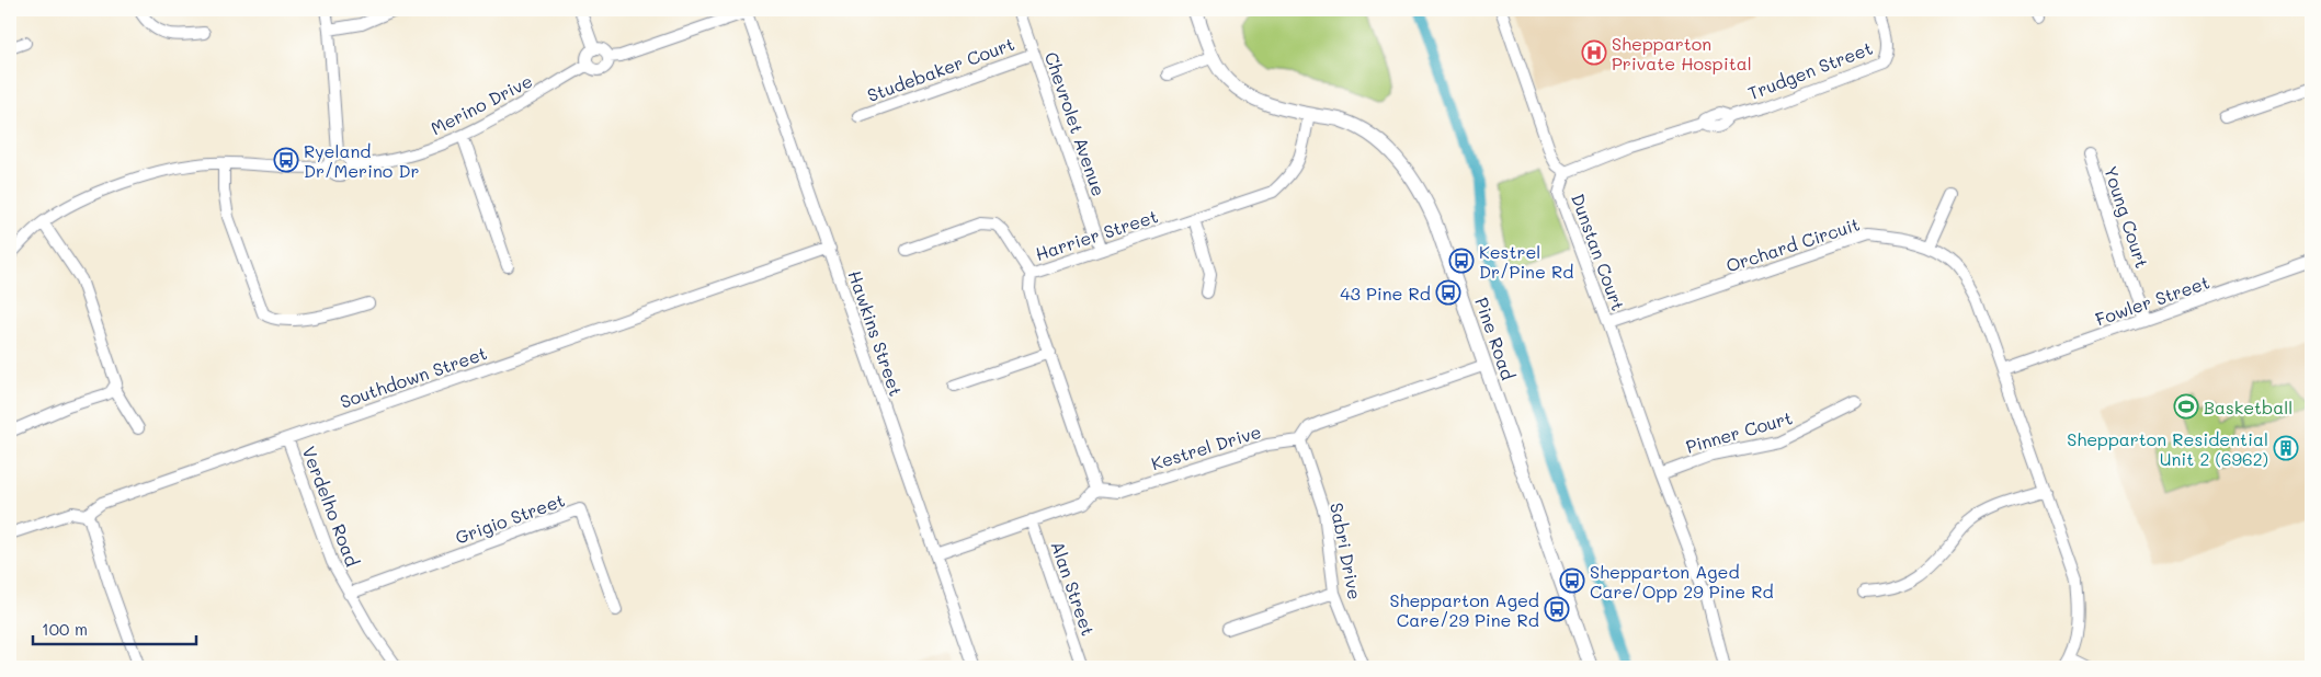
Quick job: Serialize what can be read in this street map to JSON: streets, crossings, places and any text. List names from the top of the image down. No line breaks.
{"streets":{"street":["Studebaker Court","Trudgen Street","Merino Drive","Chevrolet Avenue","Young Court","Harrier Street","Orchard Circuit","Dunstan Court","Fowler Street","Hawkins Street","Pine Road","Southdown Street","Pinner Court","Kestrel Drive","Verdelho Road","Grigio Street","Sabri Drive","Alan Street"]},"crossings":[["Studebaker Court","Chevrolet Avenue"],["Trudgen Street","Dunstan Court"],["Chevrolet Avenue","Harrier Street"],["Young Court","Fowler Street"],["Harrier Street","Pine Road"],["Harrier Street","Kestrel Drive"],["Orchard Circuit","Dunstan Court"],["Orchard Circuit","Fowler Street"],["Hawkins Street","Southdown Street"],["Southdown Street","Verdelho Road"],["Kestrel Drive","Sabri Drive"],["Verdelho Road","Grigio Street"]],"places":{"hospital":["Shepparton Private Hospital"],"bus stop":["Ryeland Dr/Merino Dr","Kestrel Dr/Pine Rd","43 Pine Rd","Shepparton Aged Care/Opp 29 Pine Rd","Shepparton Aged Care/29 Pine Rd"],"sports":["Basketball"],"building":["Shepparton Residential Unit 2 (6962)"]},"scale_bar":"100 m"}
